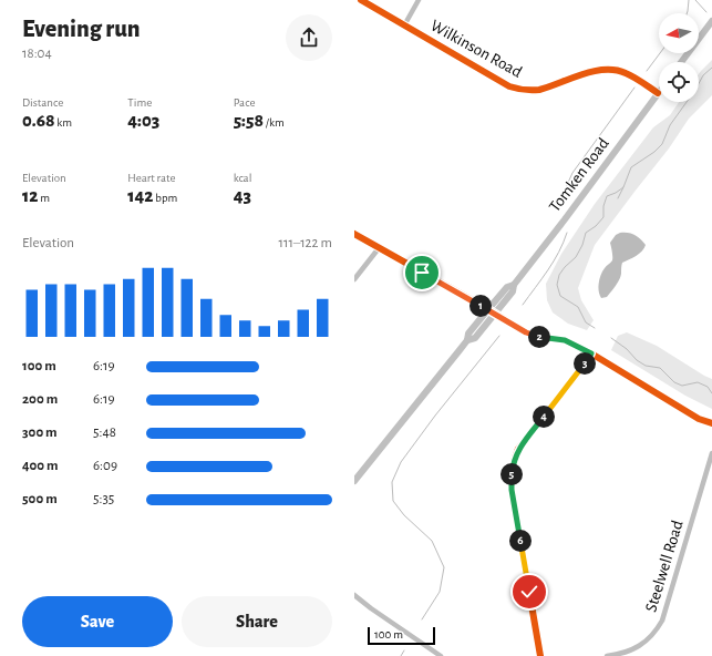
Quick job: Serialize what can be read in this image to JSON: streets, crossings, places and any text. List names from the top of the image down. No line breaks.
{"streets":{"main road":["Tomken Road"],"street":["Wilkinson Road","Steelwell Road"]},"crossings":[["Wilkinson Road","Tomken Road"]],"scale_bar":"100 m","north":"left","page":{"heading":["Evening run","18:04"],"stats":[["Distance","0.68 km"],["Time","4:03"],["Pace","5:58 /km"],["Elevation","12 m"],["Heart rate","142 bpm"],["kcal","43"]],"chart":["Elevation","111–122 m"],"pins":["1","2","3","4","5","6"],"list":[{"name":"100 m","note":"6:19"},{"name":"200 m","note":"6:19"},{"name":"300 m","note":"5:48"},{"name":"400 m","note":"6:09"},{"name":"500 m","note":"5:35"}],"buttons":["Save","Share"],"scale":"100 m"}}
